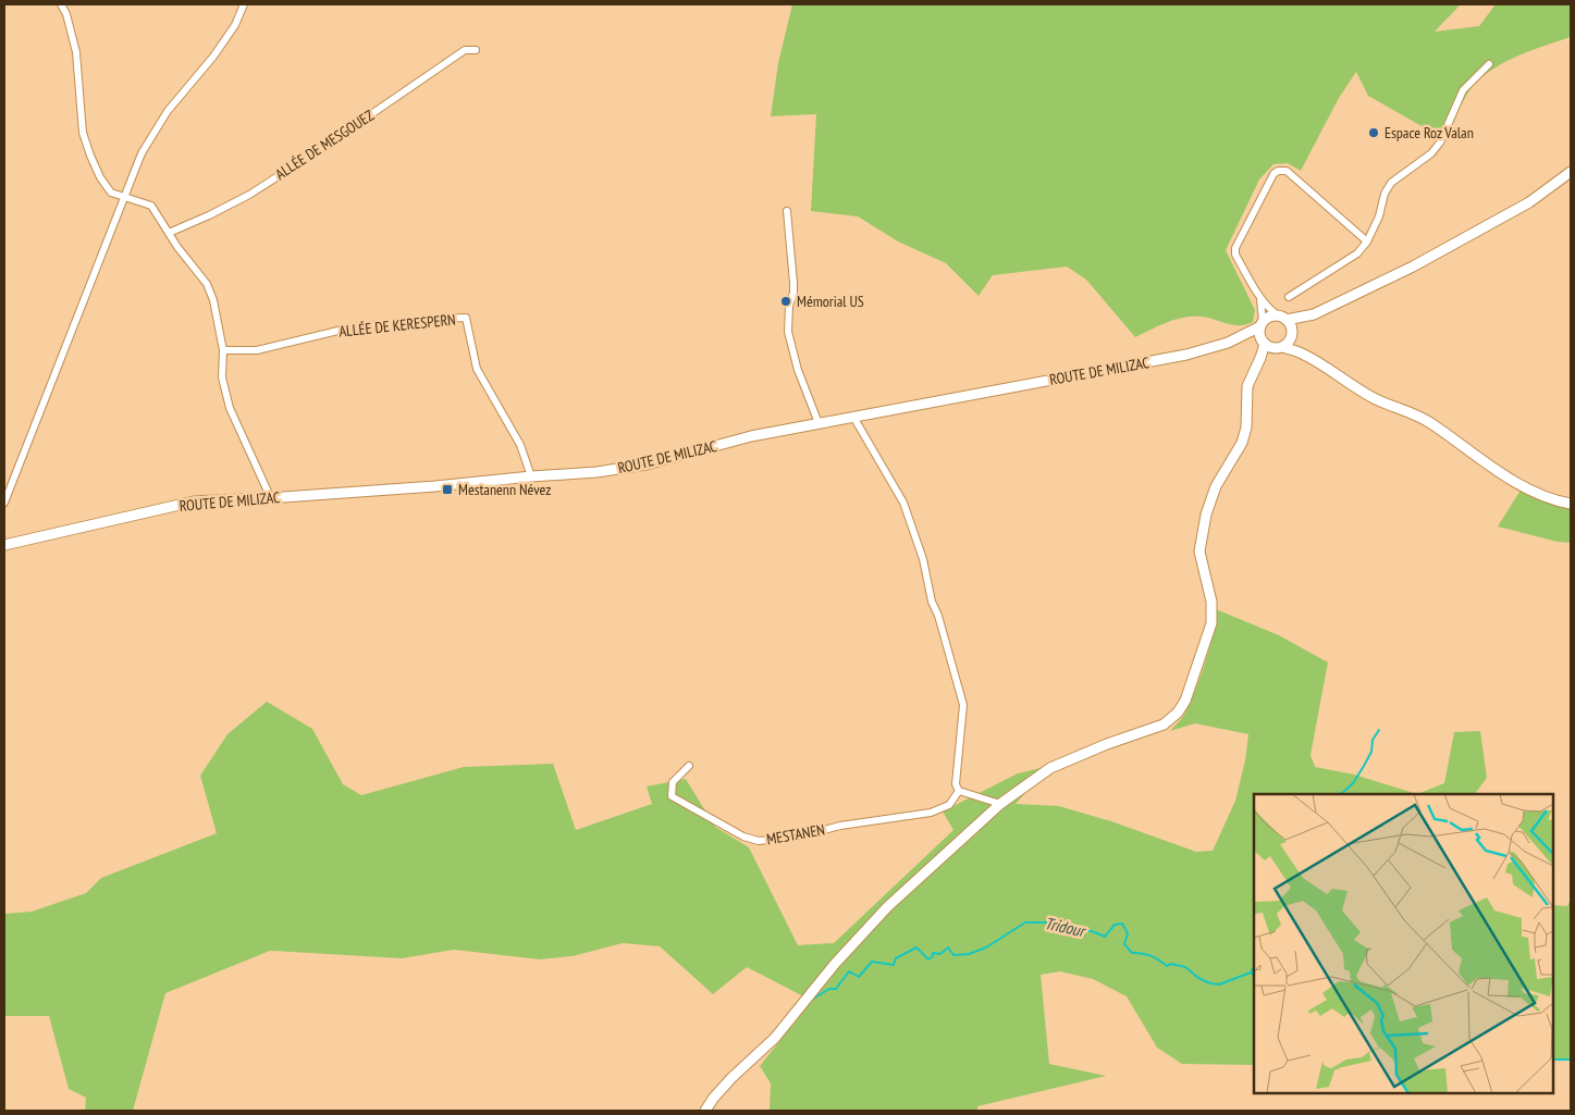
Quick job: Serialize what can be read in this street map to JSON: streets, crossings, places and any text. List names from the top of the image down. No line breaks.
{"streets":{"main road":["ROUTE DE MILIZAC"],"street":["ALLÉE DE MESGOUEZ","ALLÉE DE KERESPERN","MESTANEN"]},"crossings":[["ALLÉE DE KERESPERN","ROUTE DE MILIZAC"]],"water":["Tridour"],"places":{"other":["Espace Roz Valan","Mémorial US"],"transit":["Mestanenn Névez"]}}
